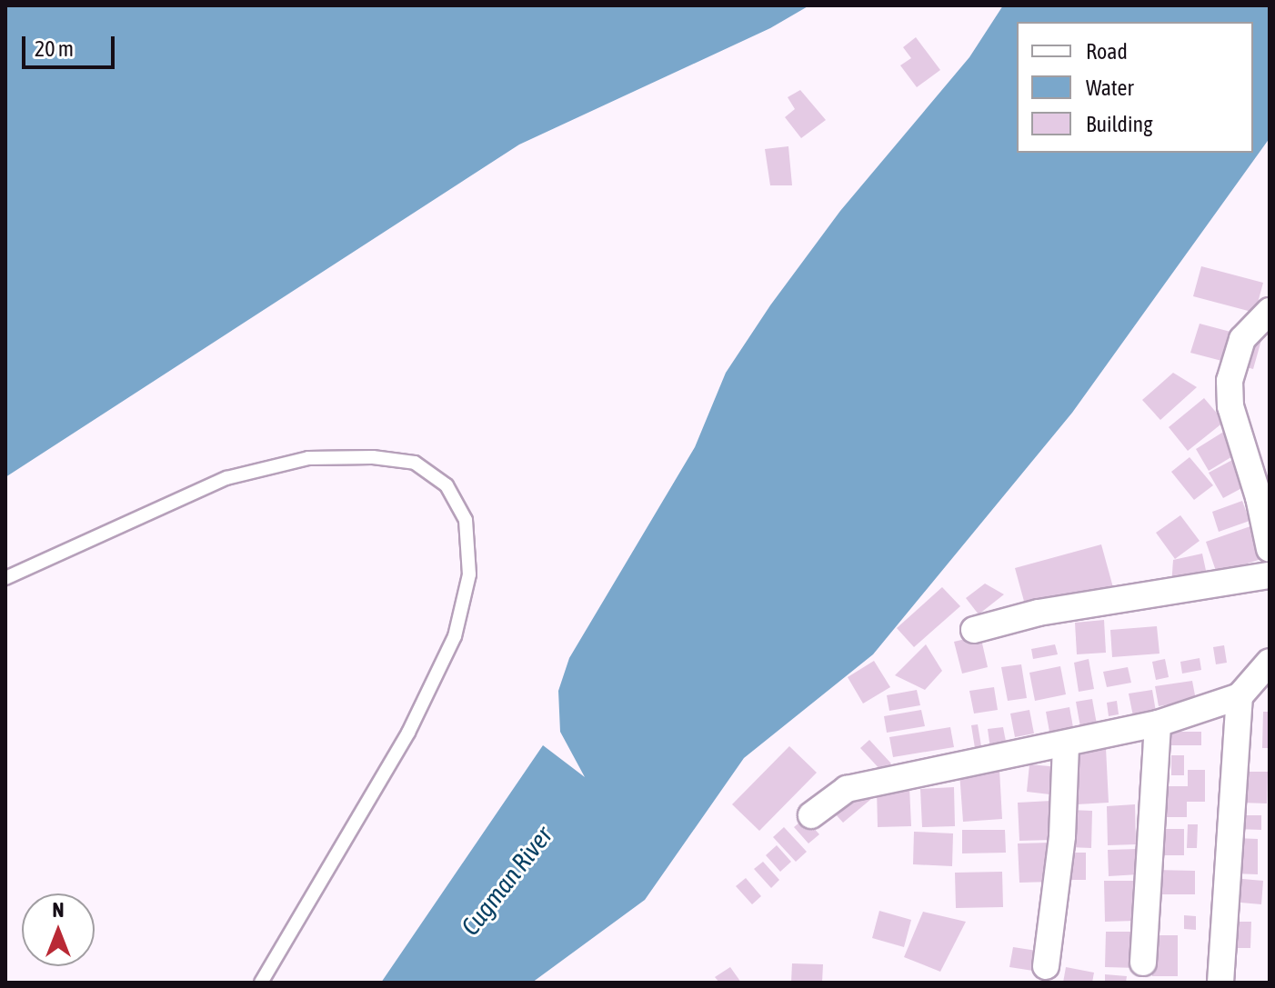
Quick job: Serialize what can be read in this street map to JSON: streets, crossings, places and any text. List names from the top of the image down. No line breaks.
{"water":["Cugman River"],"legend":["Road","Water","Building"],"scale_bar":"20 m","north":"top"}
